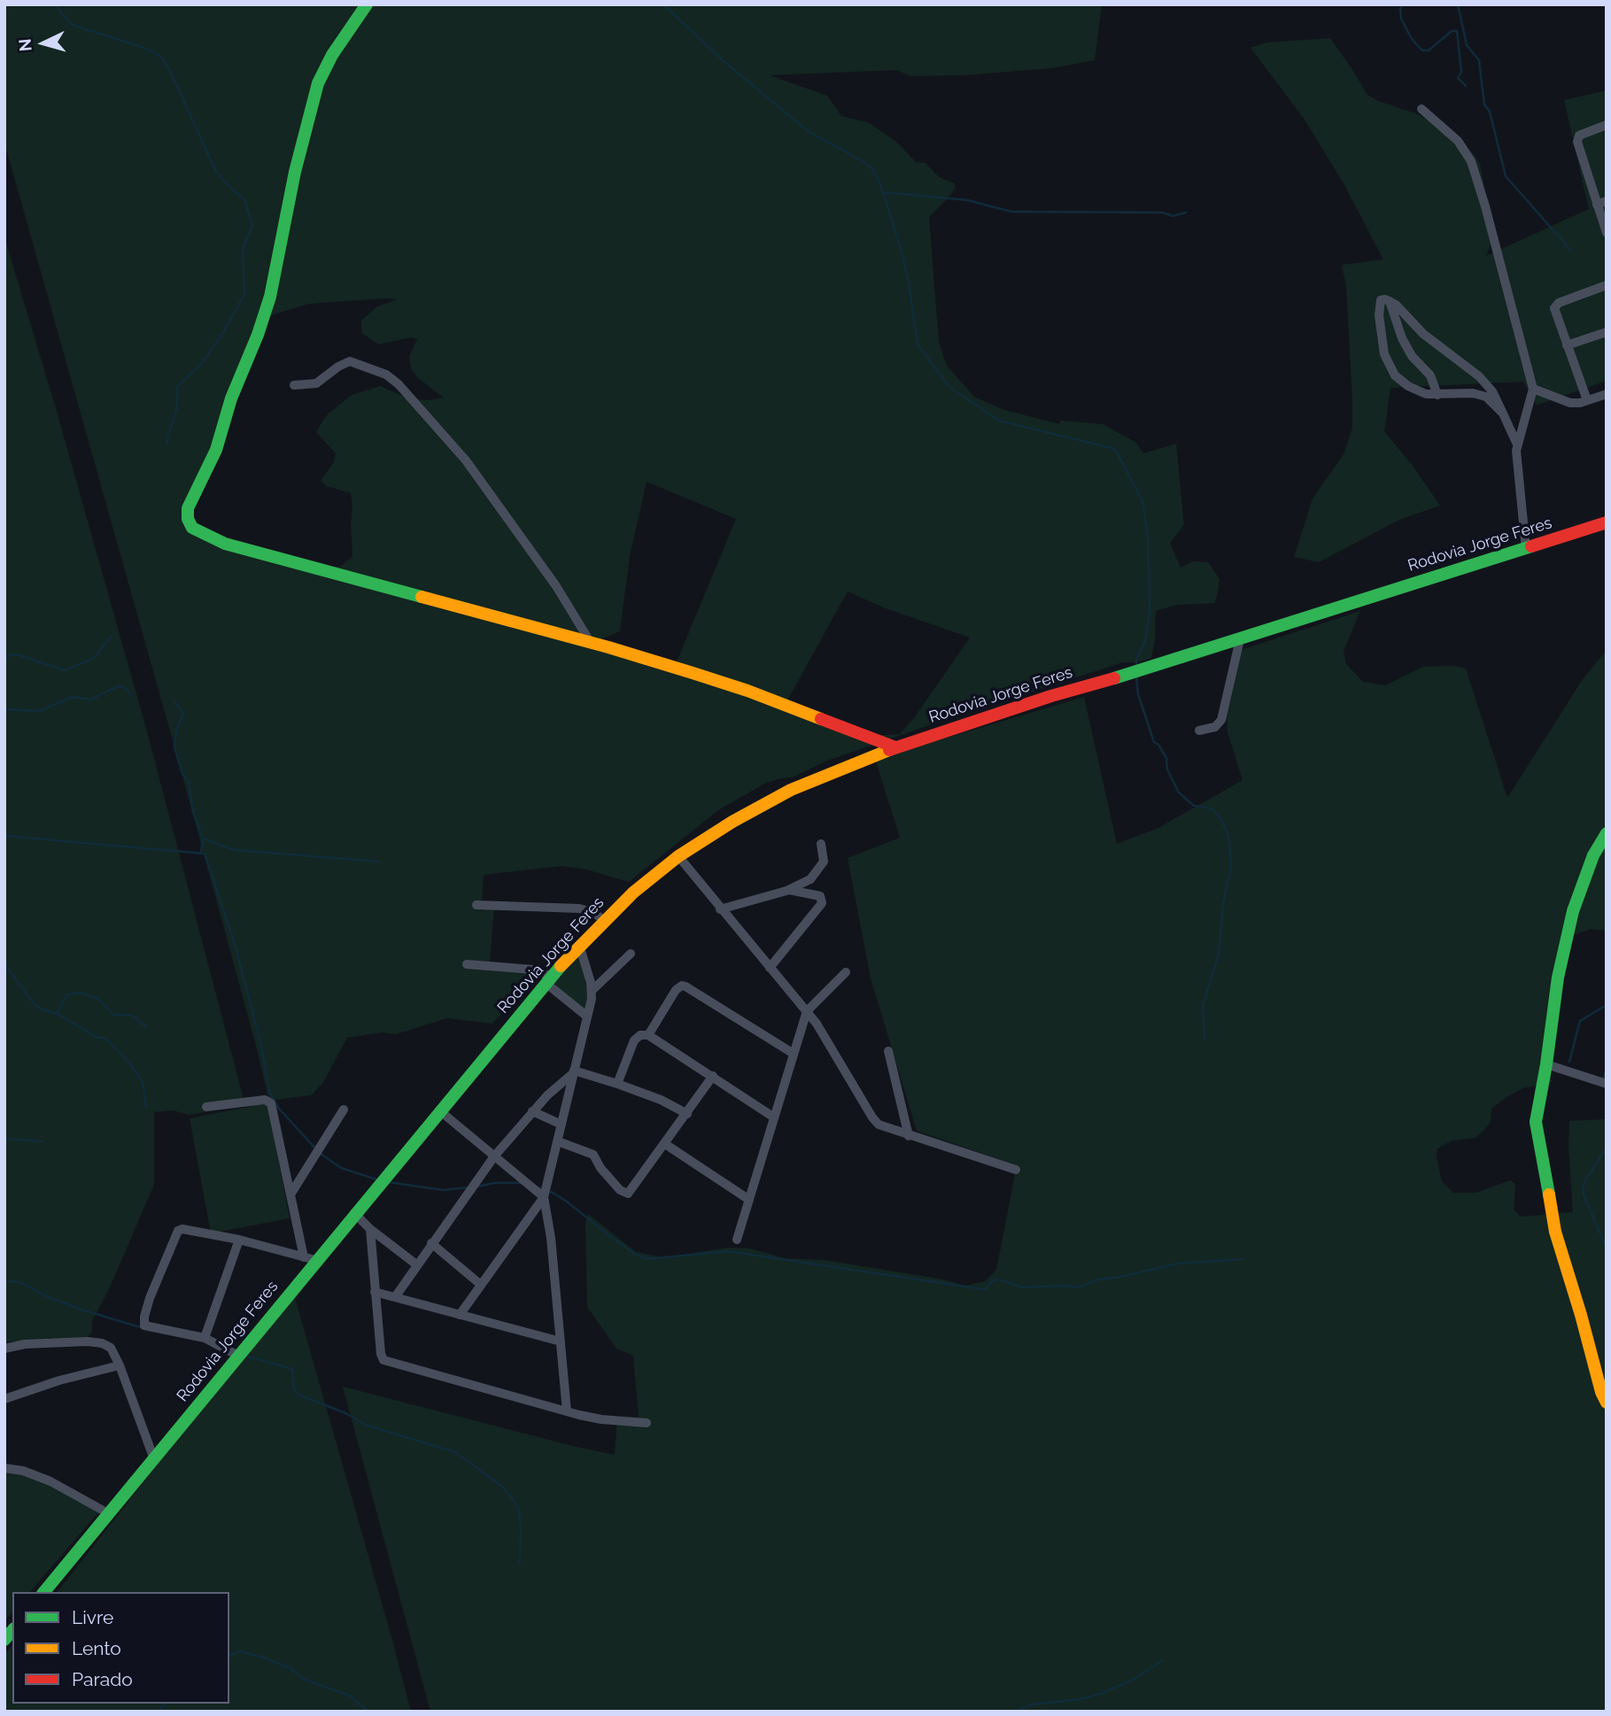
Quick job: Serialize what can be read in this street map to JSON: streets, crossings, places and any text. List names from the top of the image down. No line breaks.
{"streets":{"main road":["Rodovia Jorge Feres"]},"legend":["Livre","Lento","Parado"],"north":"left"}
